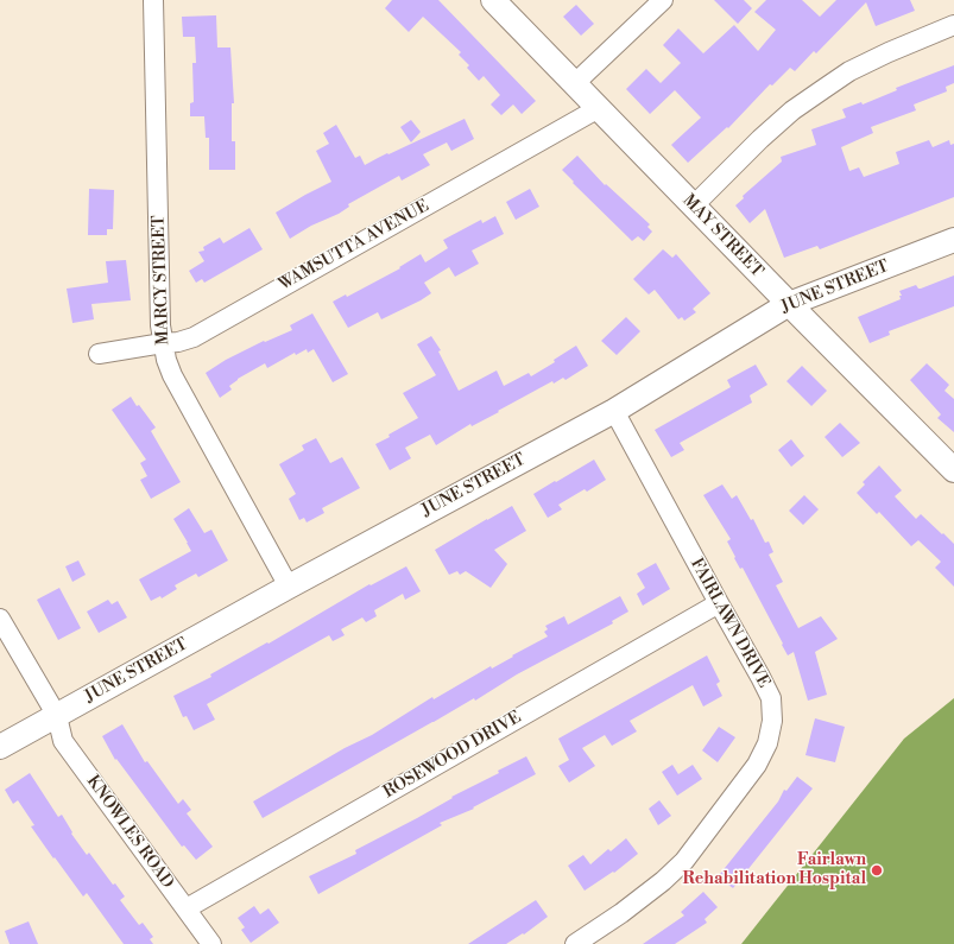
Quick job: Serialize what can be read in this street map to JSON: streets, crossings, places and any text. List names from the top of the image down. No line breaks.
{"streets":{"street":["MAY STREET","WAMSUTTA AVENUE","MARCY STREET","JUNE STREET","FAIRLAWN DRIVE","ROSEWOOD DRIVE","KNOWLES ROAD"]},"crossings":[["MAY STREET","WAMSUTTA AVENUE"],["MAY STREET","JUNE STREET"],["WAMSUTTA AVENUE","MARCY STREET"],["MARCY STREET","JUNE STREET"],["JUNE STREET","FAIRLAWN DRIVE"],["JUNE STREET","KNOWLES ROAD"],["FAIRLAWN DRIVE","ROSEWOOD DRIVE"],["ROSEWOOD DRIVE","KNOWLES ROAD"]],"places":["Fairlawn Rehabilitation Hospital"]}
